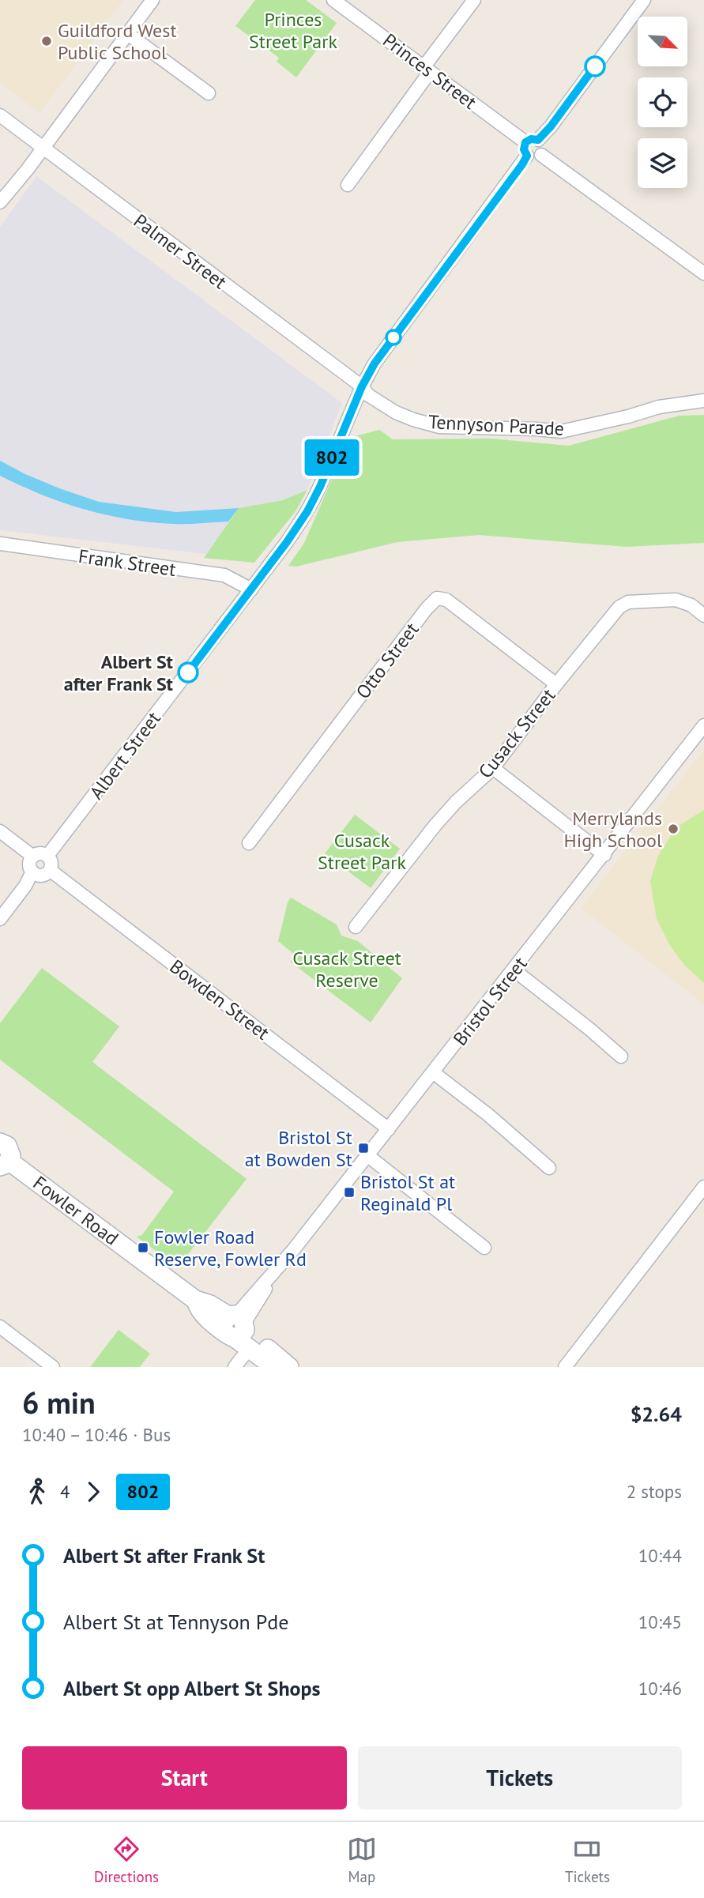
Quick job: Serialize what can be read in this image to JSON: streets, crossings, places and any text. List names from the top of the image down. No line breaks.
{"streets":{"main road":["Fowler Road"],"street":["Princes Street","Palmer Street","Tennyson Parade","Frank Street","Otto Street","Cusack Street","Albert Street","Bowden Street","Bristol Street"]},"crossings":[["Princes Street","Albert Street"],["Palmer Street","Tennyson Parade"],["Palmer Street","Albert Street"],["Tennyson Parade","Albert Street"],["Frank Street","Albert Street"],["Otto Street","Cusack Street"],["Albert Street","Bowden Street"],["Bowden Street","Bristol Street"],["Bristol Street","Fowler Road"]],"parks":["Princes Street Park","Cusack Street Park","Cusack Street Reserve"],"places":{"other":["Guildford West Public School","Albert St after Frank St","Merrylands High School"],"transit":["Bristol St at Bowden St","Bristol St at Reginald Pl","Fowler Road Reserve, Fowler Rd"]},"lines":["bus line 802"],"north":"bottom right","page":{"on_map":"802","heading":["6 min","10:40 – 10:46 · Bus","$2.64"],"legs":["4","802","2 stops"],"list":[{"name":"Albert St after Frank St","value":"10:44"},{"name":"Albert St at Tennyson Pde","value":"10:45"},{"name":"Albert St opp Albert St Shops","value":"10:46"}],"buttons":["Start","Tickets"],"tabs":["Directions","Map","Tickets"]}}
